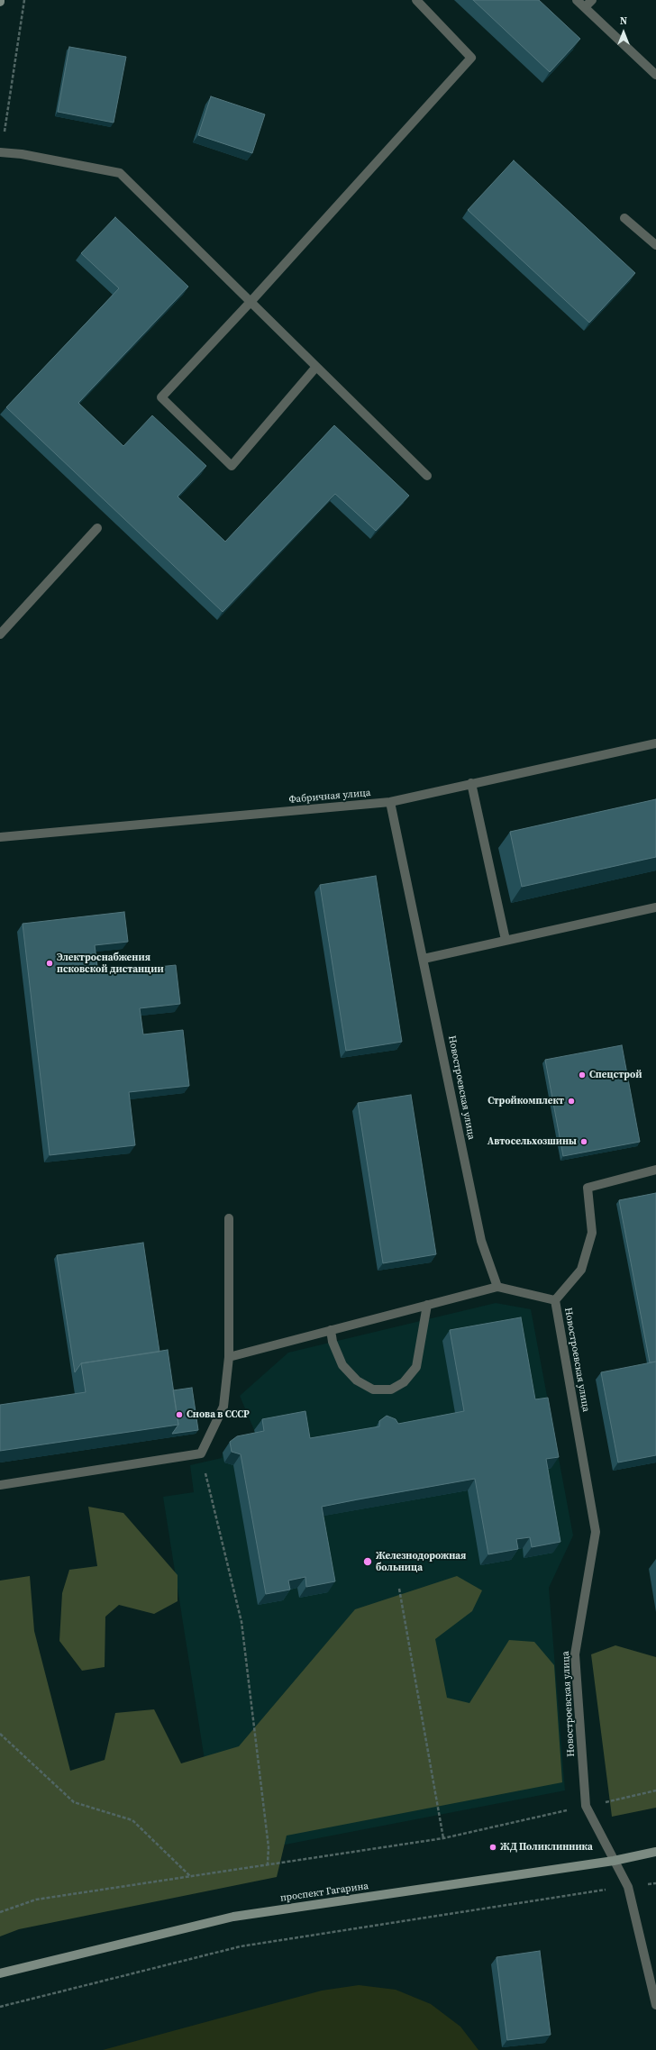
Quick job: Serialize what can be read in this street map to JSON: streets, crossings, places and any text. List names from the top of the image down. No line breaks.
{"streets":{"main road":["проспект Гагарина"],"street":["Фабричная улица","Новостроевская улица"]},"crossings":[["Фабричная улица","Новостроевская улица"],["Новостроевская улица","проспект Гагарина"]],"places":["Электроснабжения псковской дистанции","Спецстрой","Стройкомплект","Автосельхозшины","Снова в СССР","Железнодорожная больница","ЖД Поликлинника"],"north":"top"}
